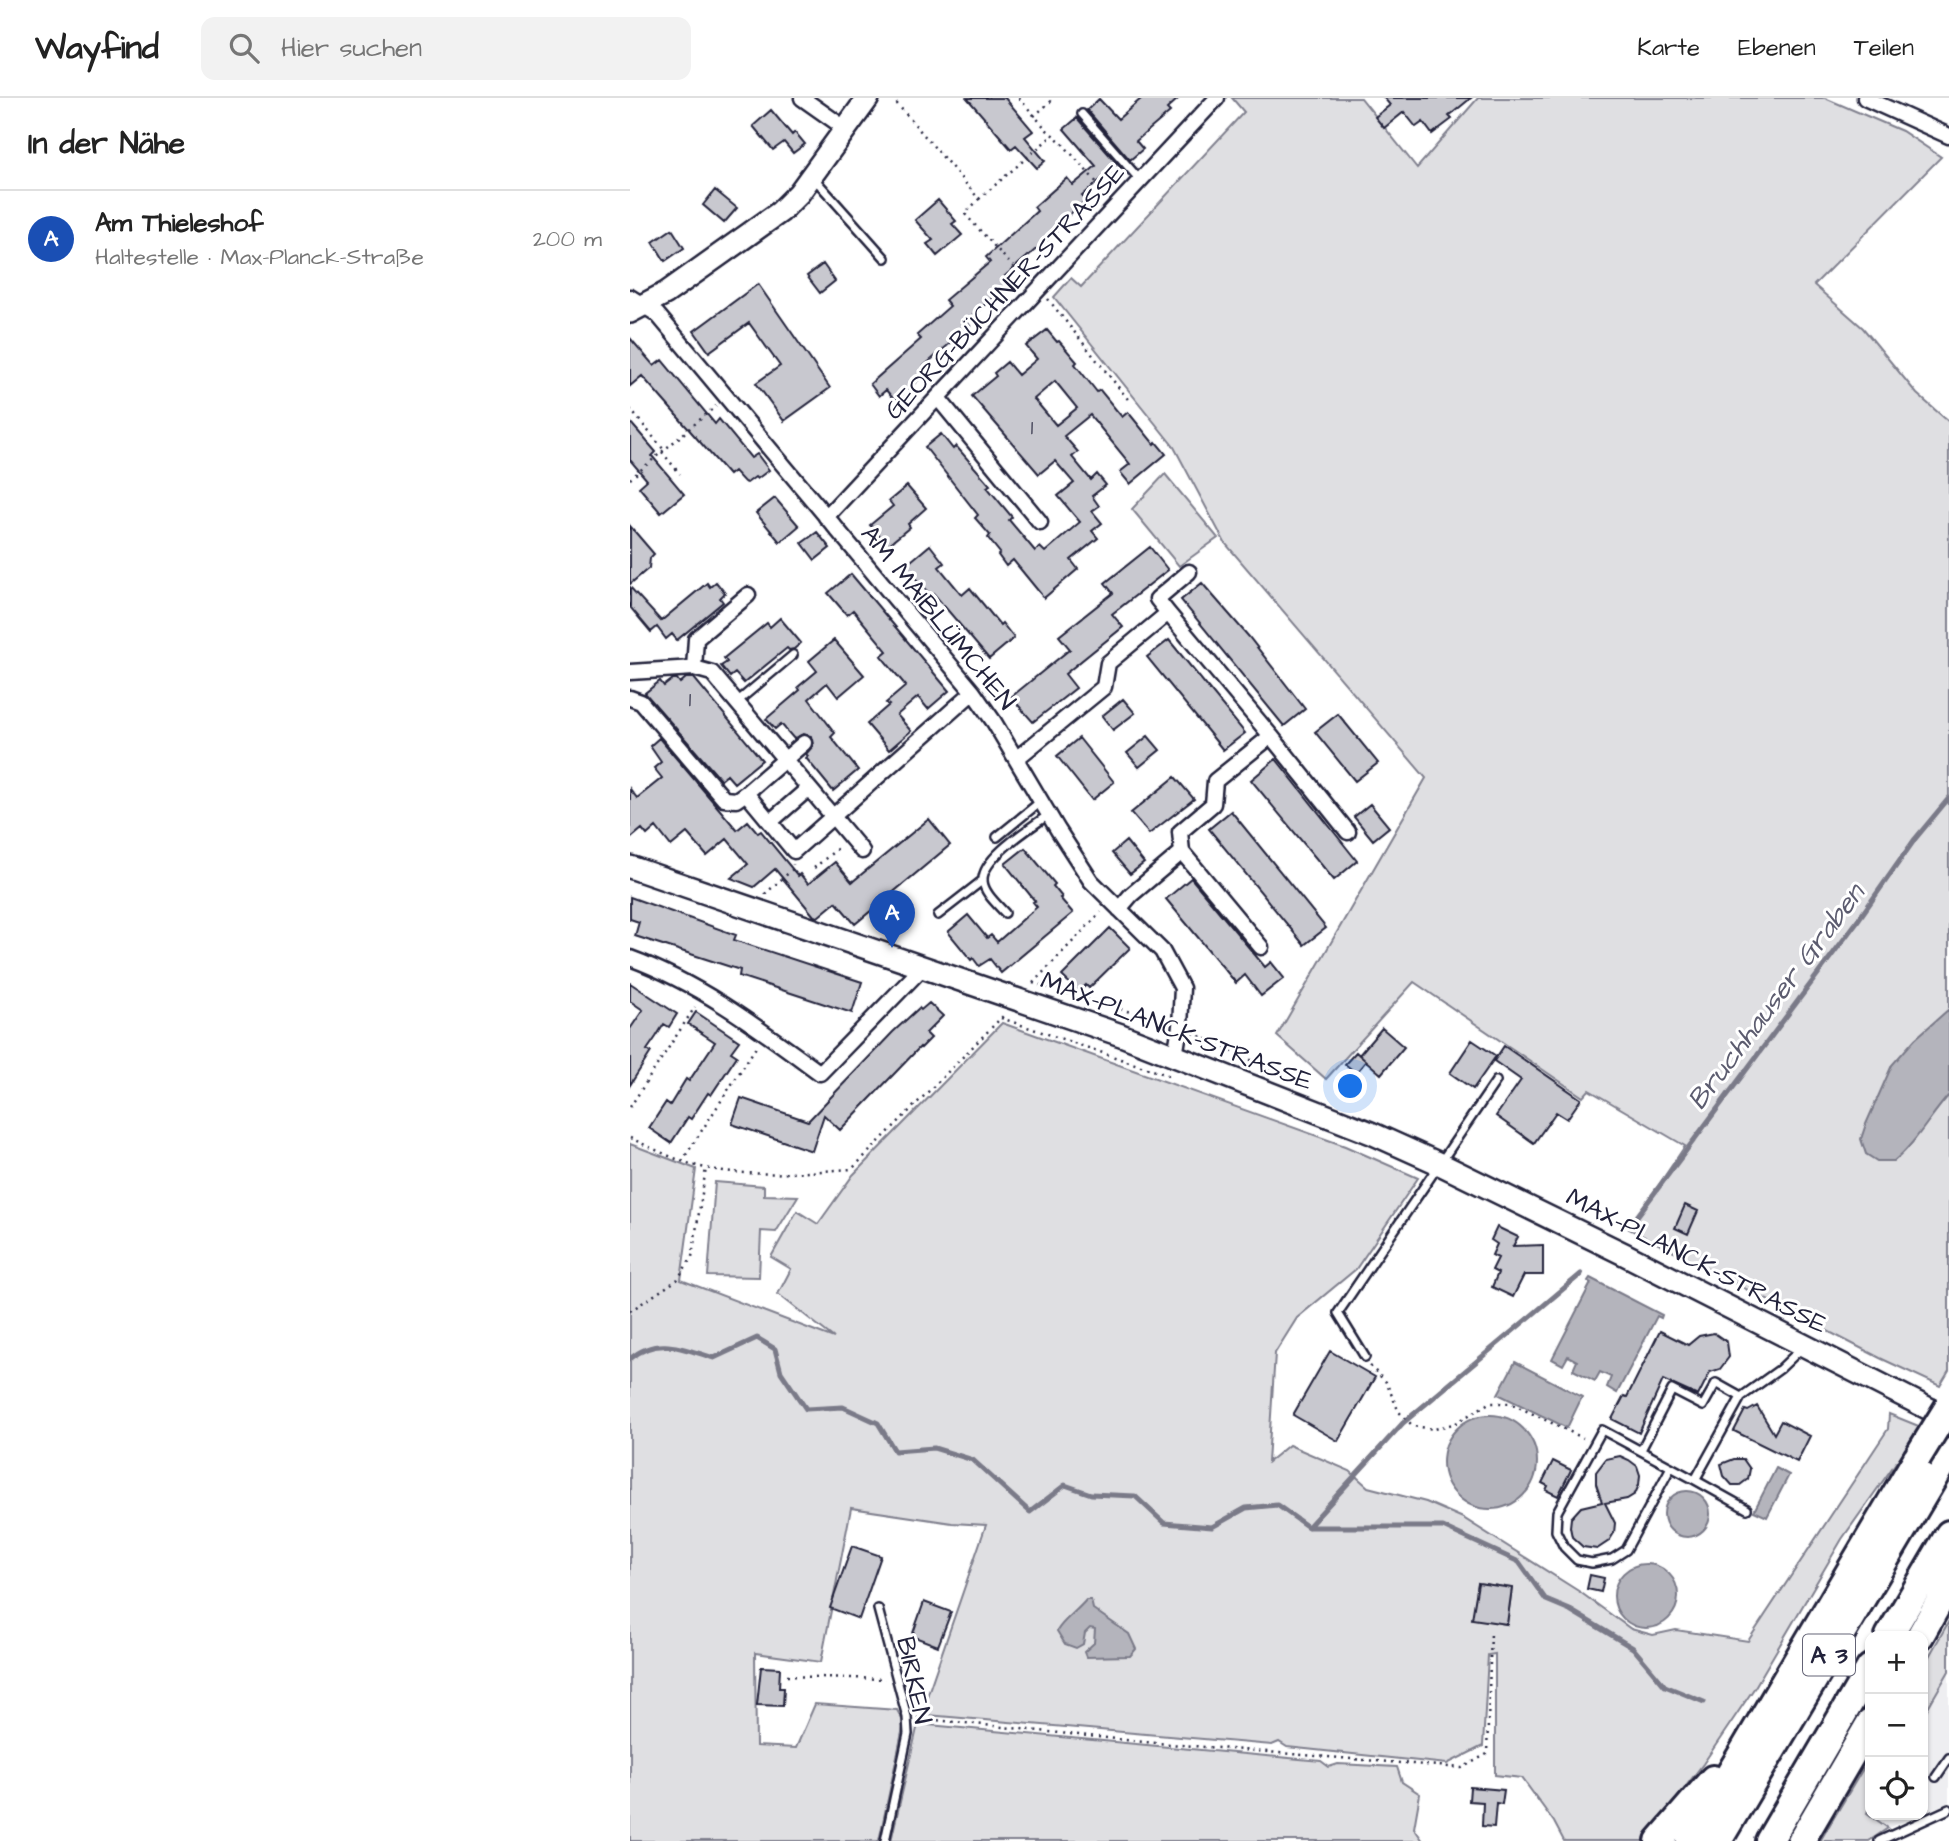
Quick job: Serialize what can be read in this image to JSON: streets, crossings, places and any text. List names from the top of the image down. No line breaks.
{"streets":{"highway":["A 3"],"street":["GEORG-BÜCHNER-STRASSE","AM MAIBLÜMCHEN","MAX-PLANCK-STRASSE"],"lane":["BIRKEN"]},"crossings":[["GEORG-BÜCHNER-STRASSE","AM MAIBLÜMCHEN"],["AM MAIBLÜMCHEN","MAX-PLANCK-STRASSE"]],"water":["Bruchhauser Graben"],"house_numbers":["1","1"],"page":{"header":"Wayfind","search":"Hier suchen","nav":["Karte","Ebenen","Teilen"],"heading":"In der Nähe","list":[{"mark":"A","name":"Am Thieleshof","note":"Haltestelle · Max-Planck-Straße","value":"200 m"}],"pins":"A","map_buttons":["+","−"]}}
